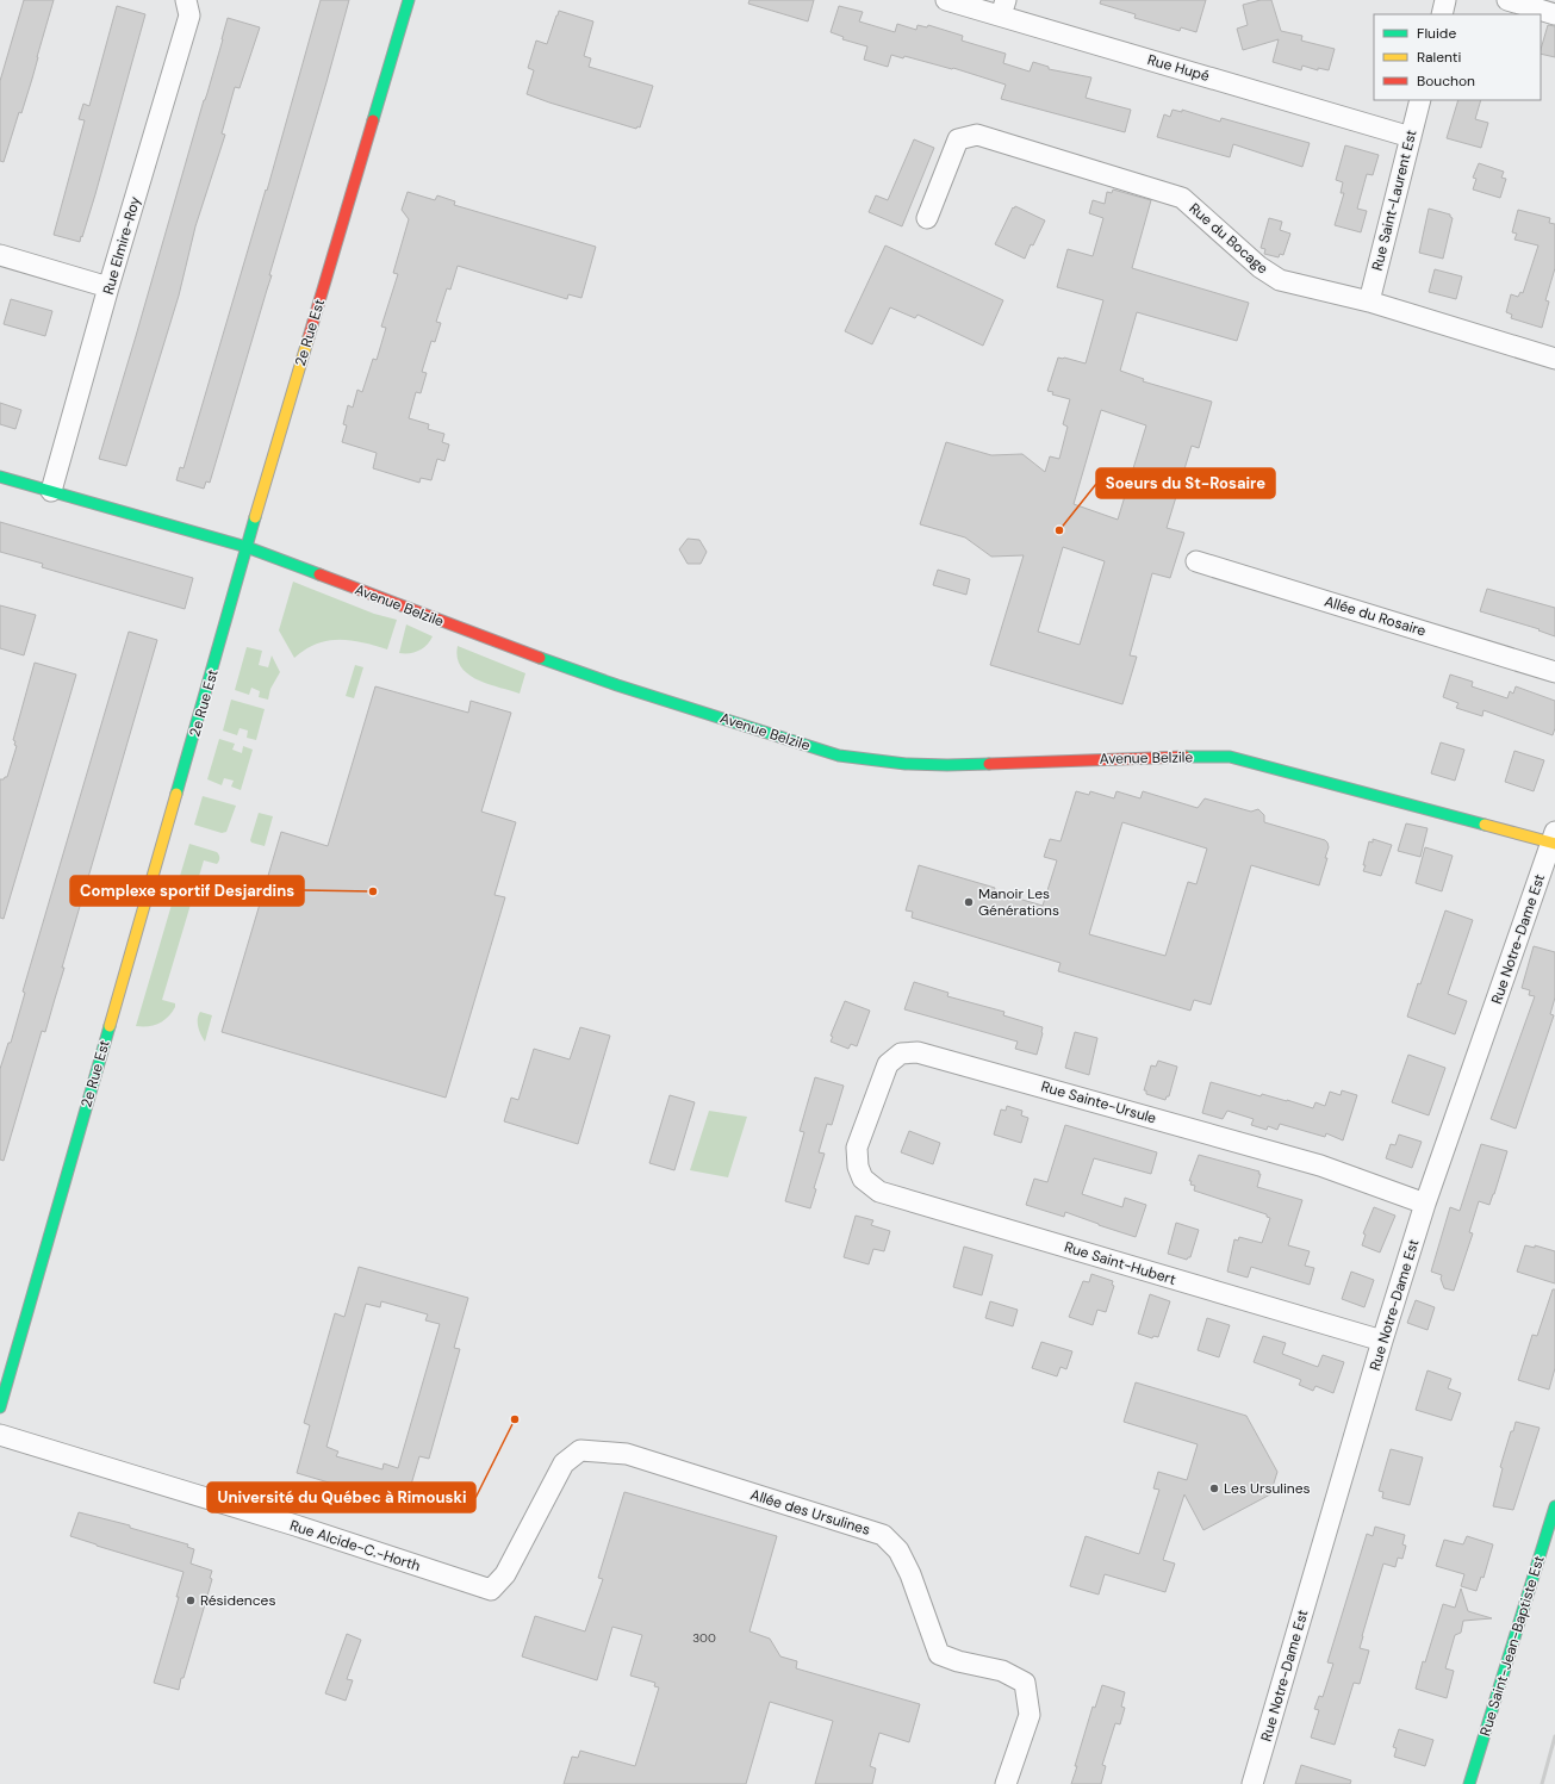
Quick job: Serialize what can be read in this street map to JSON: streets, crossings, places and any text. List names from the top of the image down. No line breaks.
{"streets":{"street":["Rue Hupé","Rue Saint-Laurent Est","Rue du Bocage","Rue Elmire-Roy","2e Rue Est","Avenue Belzile","Allée du Rosaire","Rue Notre-Dame Est","Rue Sainte-Ursule","Rue Saint-Hubert","Allée des Ursulines","Rue Alcide-C.-Horth","Rue Saint-Jean-Baptiste Est"]},"crossings":[["Rue Hupé","Rue Saint-Laurent Est"],["Rue Saint-Laurent Est","Rue du Bocage"],["Rue Elmire-Roy","Avenue Belzile"],["2e Rue Est","Avenue Belzile"],["Avenue Belzile","Rue Notre-Dame Est"],["Rue Notre-Dame Est","Rue Sainte-Ursule"],["Rue Notre-Dame Est","Rue Saint-Hubert"],["Rue Sainte-Ursule","Rue Saint-Hubert"],["Allée des Ursulines","Rue Alcide-C.-Horth"]],"places":["Soeurs du St-Rosaire","Complexe sportif Desjardins","Manoir Les Générations","Université du Québec à Rimouski","Les Ursulines","Résidences"],"house_numbers":["300"],"legend":["Fluide","Ralenti","Bouchon"]}
